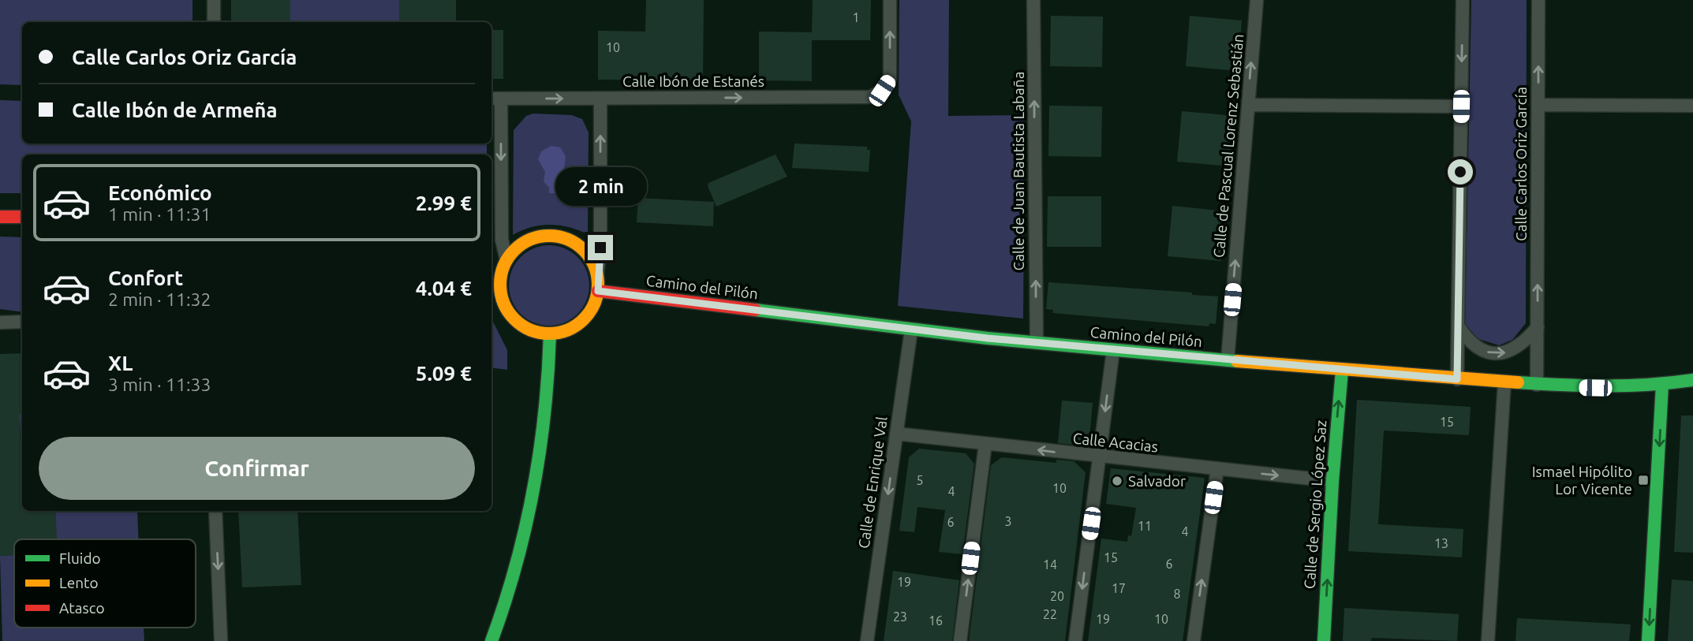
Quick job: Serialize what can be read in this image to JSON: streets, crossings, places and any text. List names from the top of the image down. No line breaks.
{"streets":{"street":["Calle Ibón de Estanés","Calle de Pascual Lorenz Sebastián","Calle Carlos Oriz García","Calle de Juan Bautista Labaña","Camino del Pilón","Calle Acacias","Calle de Enrique Val","Calle de Sergio López Saz"]},"crossings":[["Calle de Pascual Lorenz Sebastián","Camino del Pilón"],["Calle Carlos Oriz García","Camino del Pilón"],["Calle de Juan Bautista Labaña","Camino del Pilón"],["Camino del Pilón","Calle de Enrique Val"],["Camino del Pilón","Calle de Sergio López Saz"],["Calle Acacias","Calle de Enrique Val"],["Calle Acacias","Calle de Sergio López Saz"]],"one_way":["Calle Ibón de Estanés","Calle de Pascual Lorenz Sebastián","Calle de Juan Bautista Labaña","Calle de Sergio López Saz"],"places":{"transit":["Ismael Hipólito Lor Vicente"],"other":["Salvador"]},"house_numbers":["1","10","15","5","10","4","3","6","11","4","13","15","6","14","19","17","8","20","22","23","19","10","16"],"legend":["Fluido","Lento","Atasco"],"page":{"banner":["Calle Carlos Oriz García","Calle Ibón de Armeña"],"list":[{"name":"Económico","note":"1 min · 11:31","value":"2.99 €"},{"name":"Confort","note":"2 min · 11:32","value":"4.04 €"},{"name":"XL","note":"3 min · 11:33","value":"5.09 €"}],"bubble":"2 min","buttons":"Confirmar"}}
